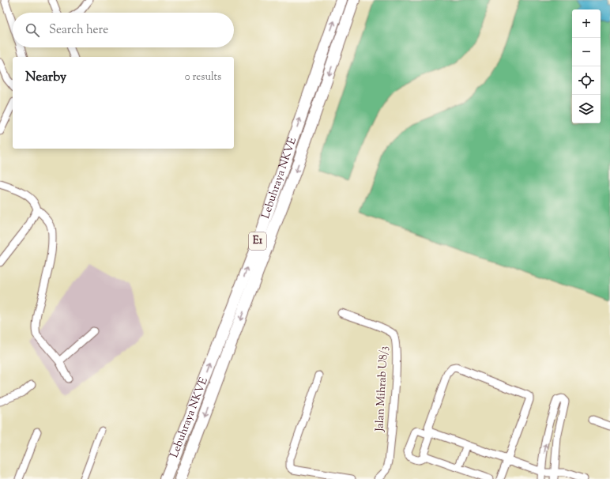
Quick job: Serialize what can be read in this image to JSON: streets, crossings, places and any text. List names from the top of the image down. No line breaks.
{"streets":{"highway":["Lebuhraya NKVE","E1"],"street":["Jalan Mihrab U8/3"]},"page":{"map_buttons":["+","−"],"search":"Search here","heading":["Nearby","0 results"]}}
